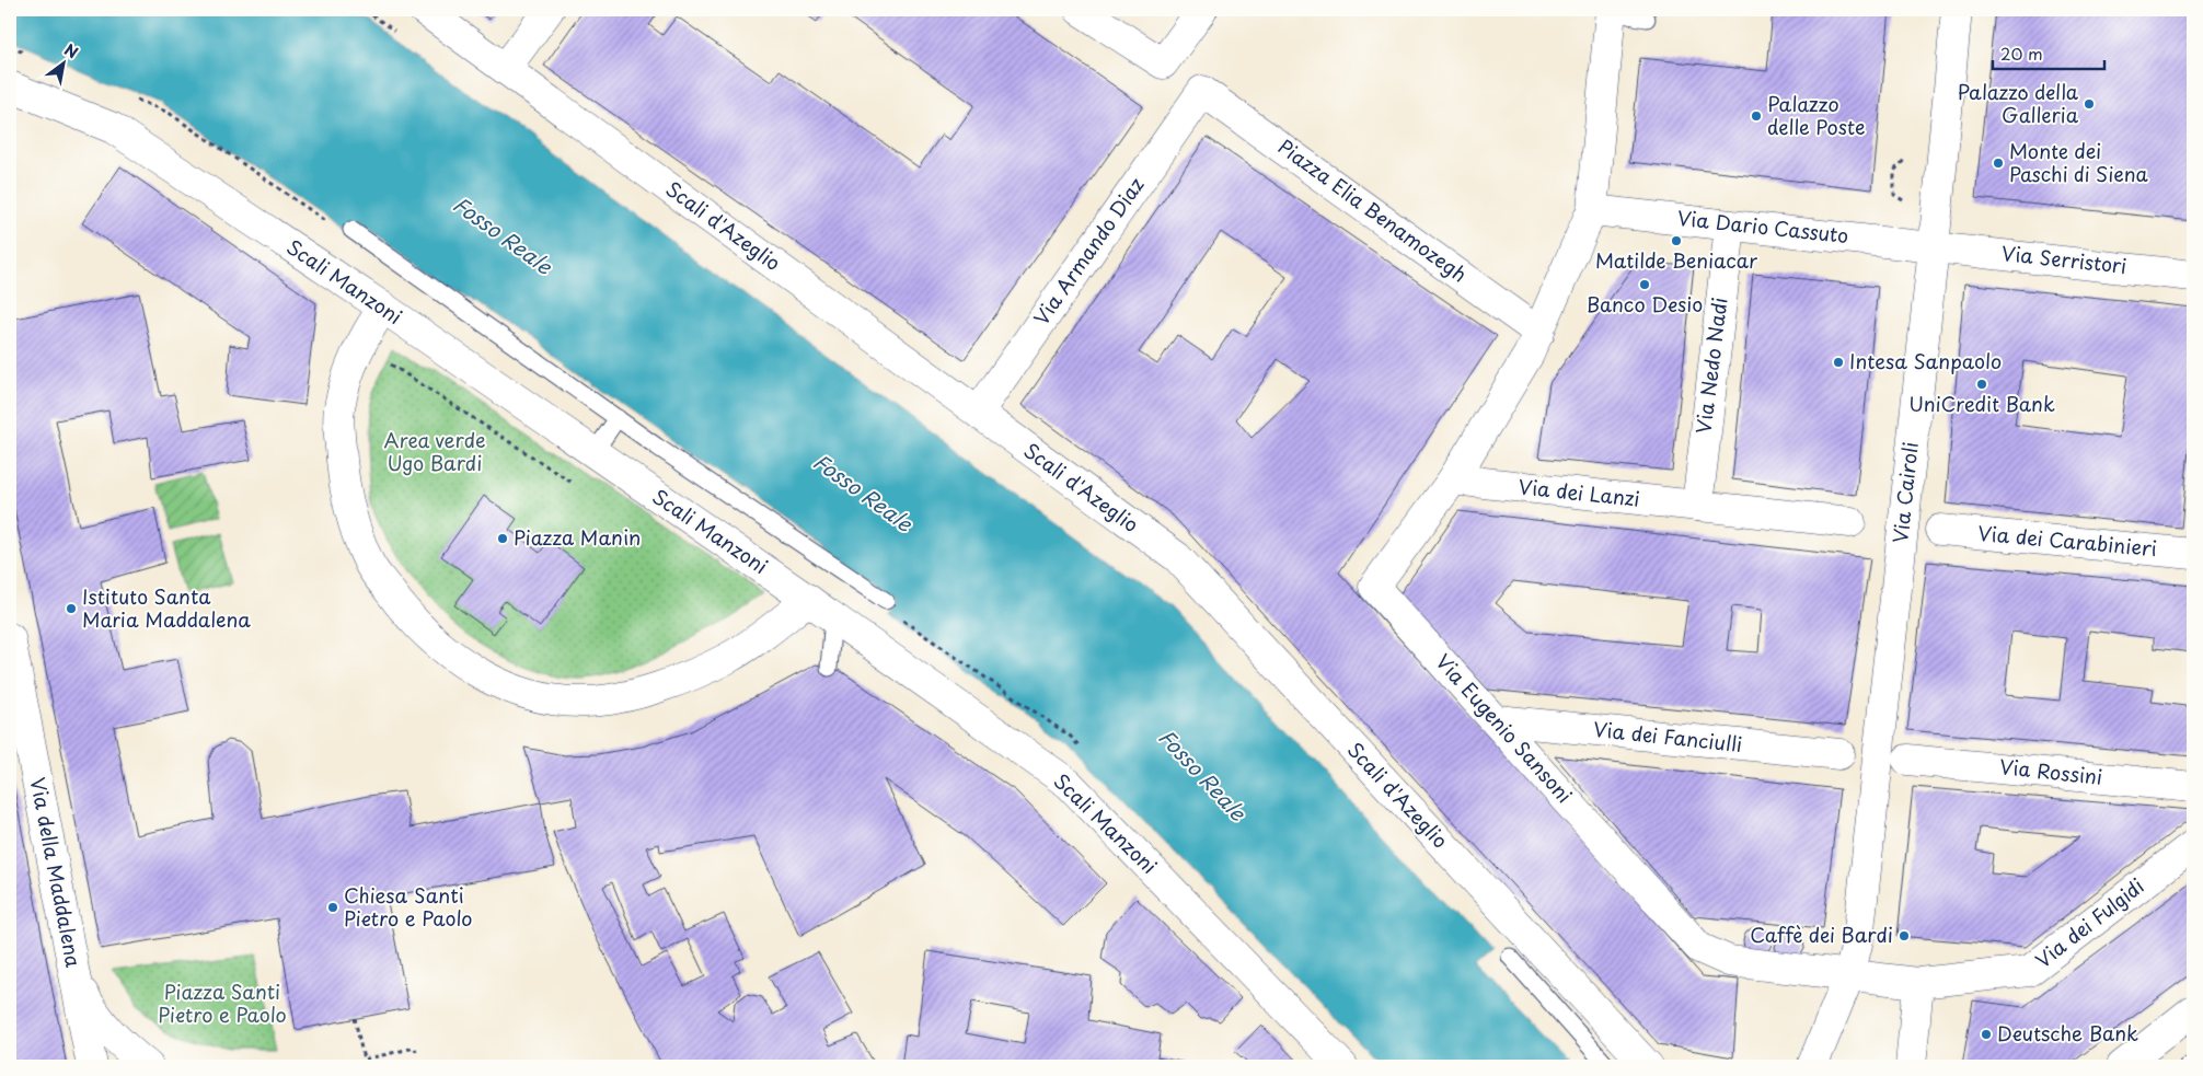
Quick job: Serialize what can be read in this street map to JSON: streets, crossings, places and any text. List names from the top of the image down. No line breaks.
{"streets":{"street":["Piazza Elia Benamozegh","Scali d'Azeglio","Via Dario Cassuto","Via Armando Diaz","Via Serristori","Scali Manzoni","Via Nedo Nadi","Via Cairoli","Via dei Lanzi","Via dei Carabinieri","Via Eugenio Sansoni","Via dei Fanciulli","Via Rossini","Via della Maddalena","Via dei Fulgidi"]},"crossings":[["Piazza Elia Benamozegh","Via Armando Diaz"],["Scali d'Azeglio","Via Armando Diaz"],["Via Dario Cassuto","Via Serristori"],["Via Dario Cassuto","Via Nedo Nadi"],["Via Dario Cassuto","Via Cairoli"],["Via Serristori","Via Cairoli"],["Via Nedo Nadi","Via dei Lanzi"],["Via Cairoli","Via Eugenio Sansoni"],["Via Cairoli","Via dei Fulgidi"],["Via dei Lanzi","Via Eugenio Sansoni"],["Via Eugenio Sansoni","Via dei Fanciulli"],["Via Eugenio Sansoni","Via dei Fulgidi"]],"water":["Fosso Reale"],"parks":["Area verde Ugo Bardi","Piazza Santi Pietro e Paolo"],"places":["Palazzo della Galleria","Palazzo delle Poste","Monte dei Paschi di Siena","Matilde Beniacar","Banco Desio","Intesa Sanpaolo","UniCredit Bank","Piazza Manin","Istituto Santa Maria Maddalena","Chiesa Santi Pietro e Paolo","Caffè dei Bardi","Deutsche Bank"],"scale_bar":"20 m","north":"top right"}
